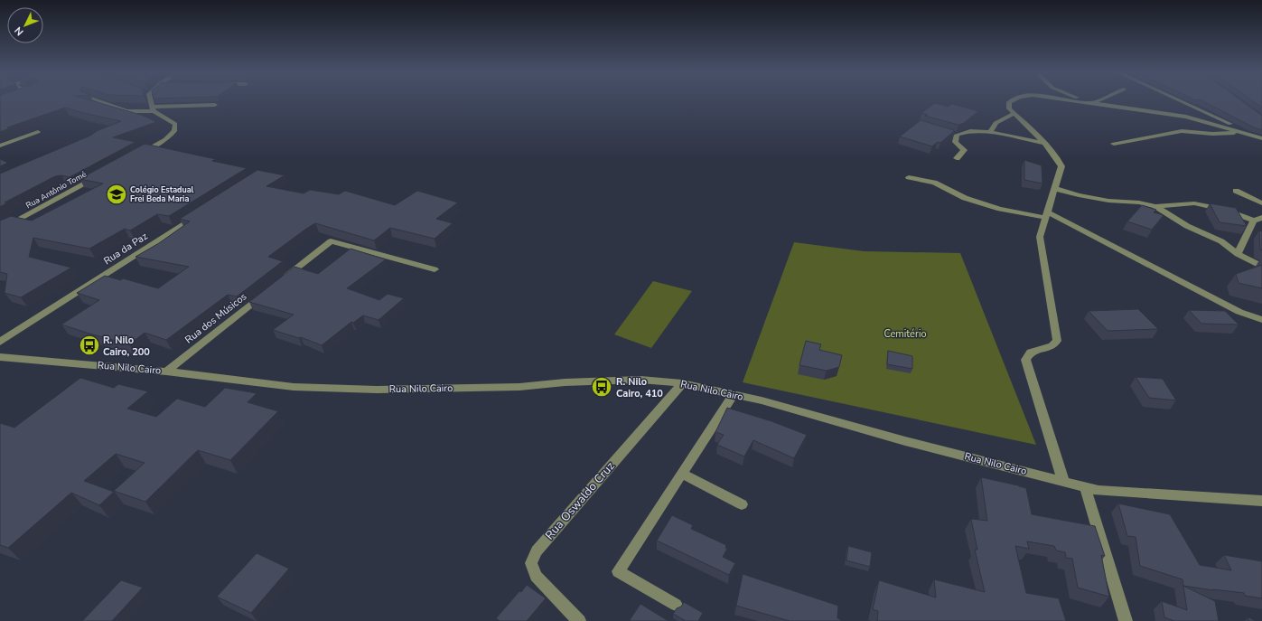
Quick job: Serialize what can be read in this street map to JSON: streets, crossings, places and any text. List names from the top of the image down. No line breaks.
{"streets":{"street":["Rua Antônio Tomé","Rua da Paz","Rua dos Músicos","Rua Nilo Cairo","Rua Oswaldo Cruz"]},"crossings":[["Rua dos Músicos","Rua Nilo Cairo"],["Rua Nilo Cairo","Rua Oswaldo Cruz"]],"parks":["Cemitério"],"places":{"school or university":["Colégio Estadual Frei Beda Maria"],"bus stop":["R. Nilo Cairo, 200","R. Nilo Cairo, 410"]},"north":"bottom left"}
